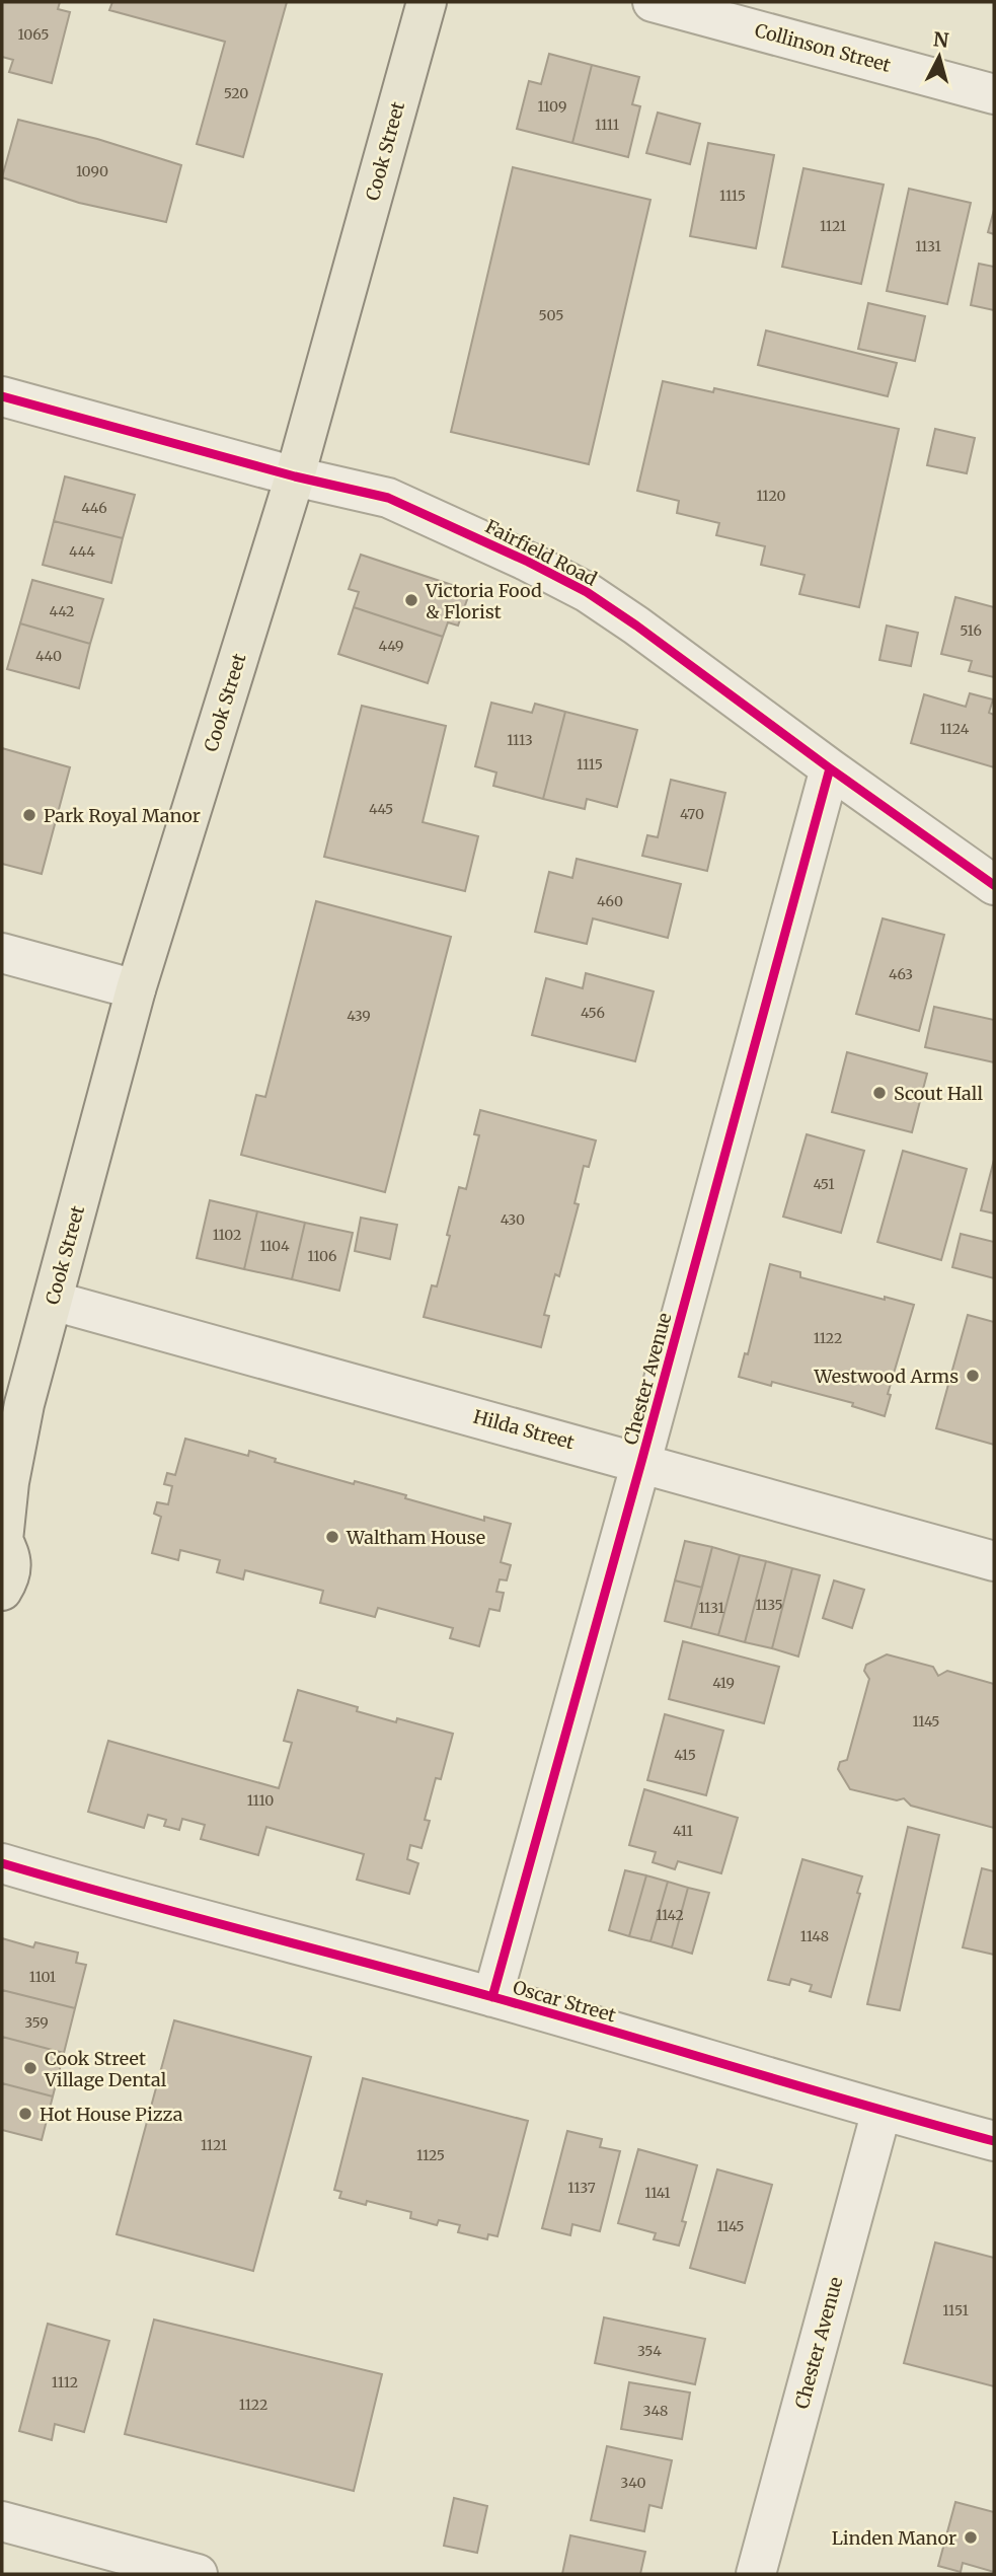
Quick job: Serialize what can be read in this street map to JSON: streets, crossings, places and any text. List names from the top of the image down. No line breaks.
{"streets":{"main road":["Cook Street"],"street":["Collinson Street","Fairfield Road","Chester Avenue","Hilda Street","Oscar Street"]},"crossings":[["Cook Street","Fairfield Road"],["Cook Street","Hilda Street"],["Fairfield Road","Chester Avenue"],["Chester Avenue","Hilda Street"],["Chester Avenue","Oscar Street"]],"places":["Victoria Food & Florist","Park Royal Manor","Scout Hall","Westwood Arms","Waltham House","Cook Street Village Dental","Hot House Pizza","Linden Manor"],"house_numbers":["1065","520","1109","1111","1090","1115","1121","1131","505","1120","446","444","442","516","449","440","1124","1113","1115","445","470","460","463","456","439","451","430","1102","1104","1106","1122","1135","1131","419","1145","415","1110","411","1142","1148","1101","359","1121","1125","1137","1141","1145","1151","354","1112","1122","348","340"],"north":"top"}
